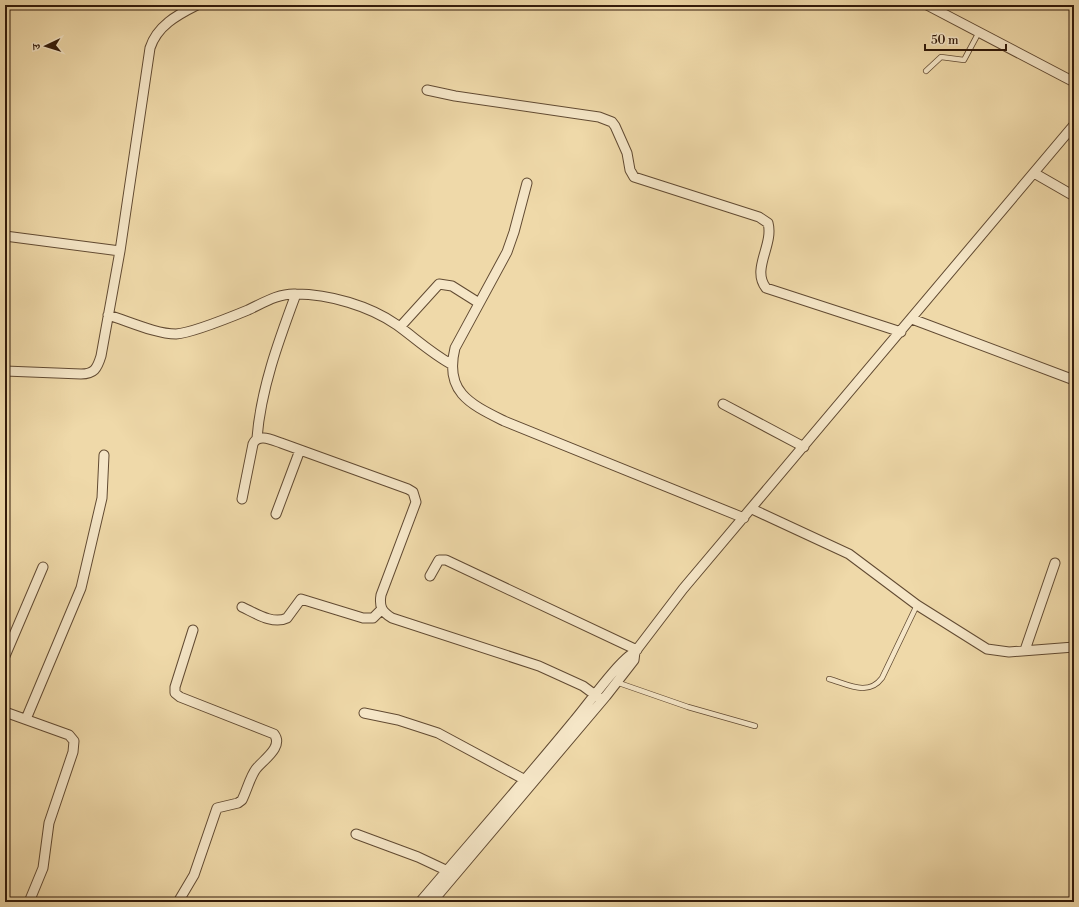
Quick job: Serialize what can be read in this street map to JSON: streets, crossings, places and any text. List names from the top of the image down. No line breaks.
{"scale_bar":"50 m","north":"left"}
